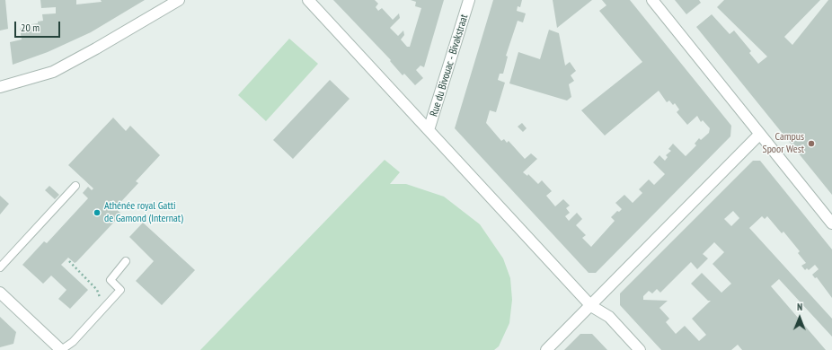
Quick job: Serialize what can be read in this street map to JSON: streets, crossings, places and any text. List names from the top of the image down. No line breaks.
{"streets":{"street":["Rue du Bivouac - Bivakstraat"]},"places":["Campus Spoor West","Athénée royal Gatti de Gamond (Internat)"],"scale_bar":"20 m","north":"top"}
